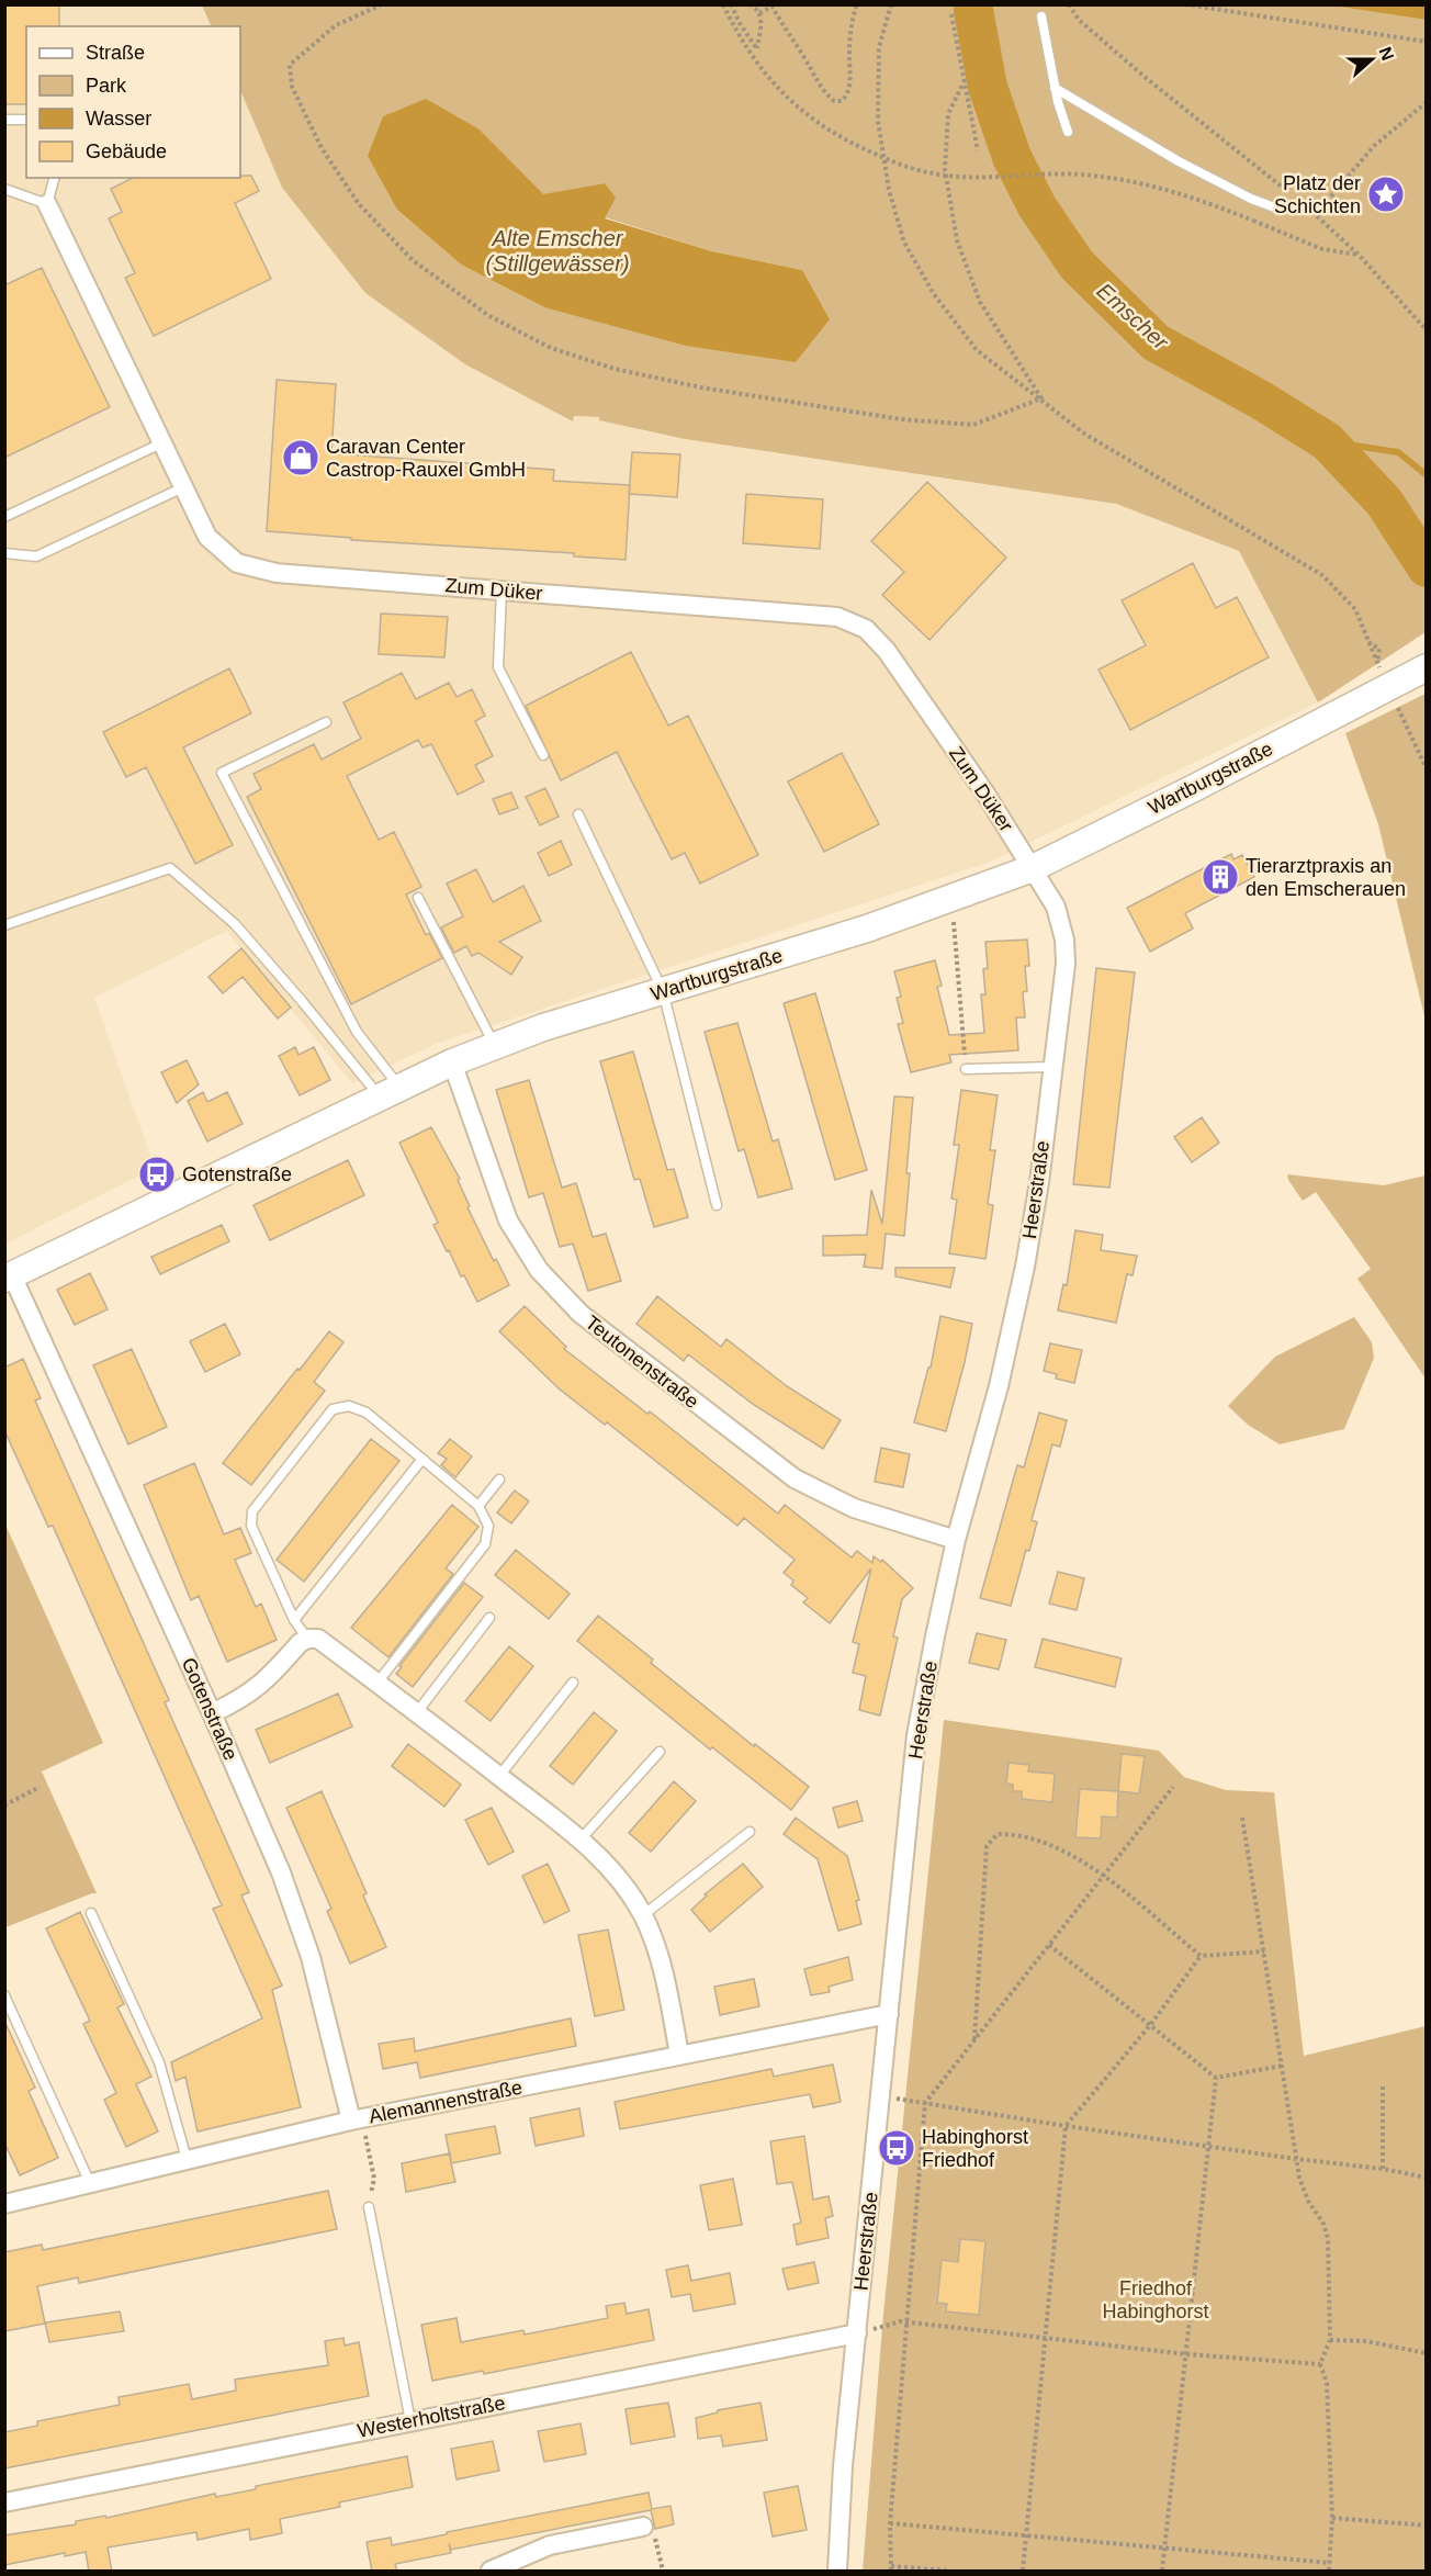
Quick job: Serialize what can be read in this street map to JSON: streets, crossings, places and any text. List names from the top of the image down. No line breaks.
{"streets":{"main road":["Wartburgstraße"],"street":["Zum Düker","Heerstraße","Teutonenstraße","Gotenstraße","Alemannenstraße","Westerholtstraße"]},"crossings":[["Zum Düker","Wartburgstraße"],["Zum Düker","Heerstraße"],["Wartburgstraße","Heerstraße"],["Wartburgstraße","Teutonenstraße"],["Wartburgstraße","Gotenstraße"],["Heerstraße","Teutonenstraße"],["Heerstraße","Alemannenstraße"],["Heerstraße","Westerholtstraße"],["Gotenstraße","Alemannenstraße"]],"water":["Alte Emscher (Stillgewässer)","Emscher"],"parks":["Friedhof Habinghorst"],"places":{"place":["Platz der Schichten"],"shop":["Caravan Center Castrop-Rauxel GmbH"],"building":["Tierarztpraxis an den Emscherauen"],"bus stop":["Gotenstraße","Habinghorst Friedhof"]},"legend":["Straße","Park","Wasser","Gebäude"],"north":"right"}
